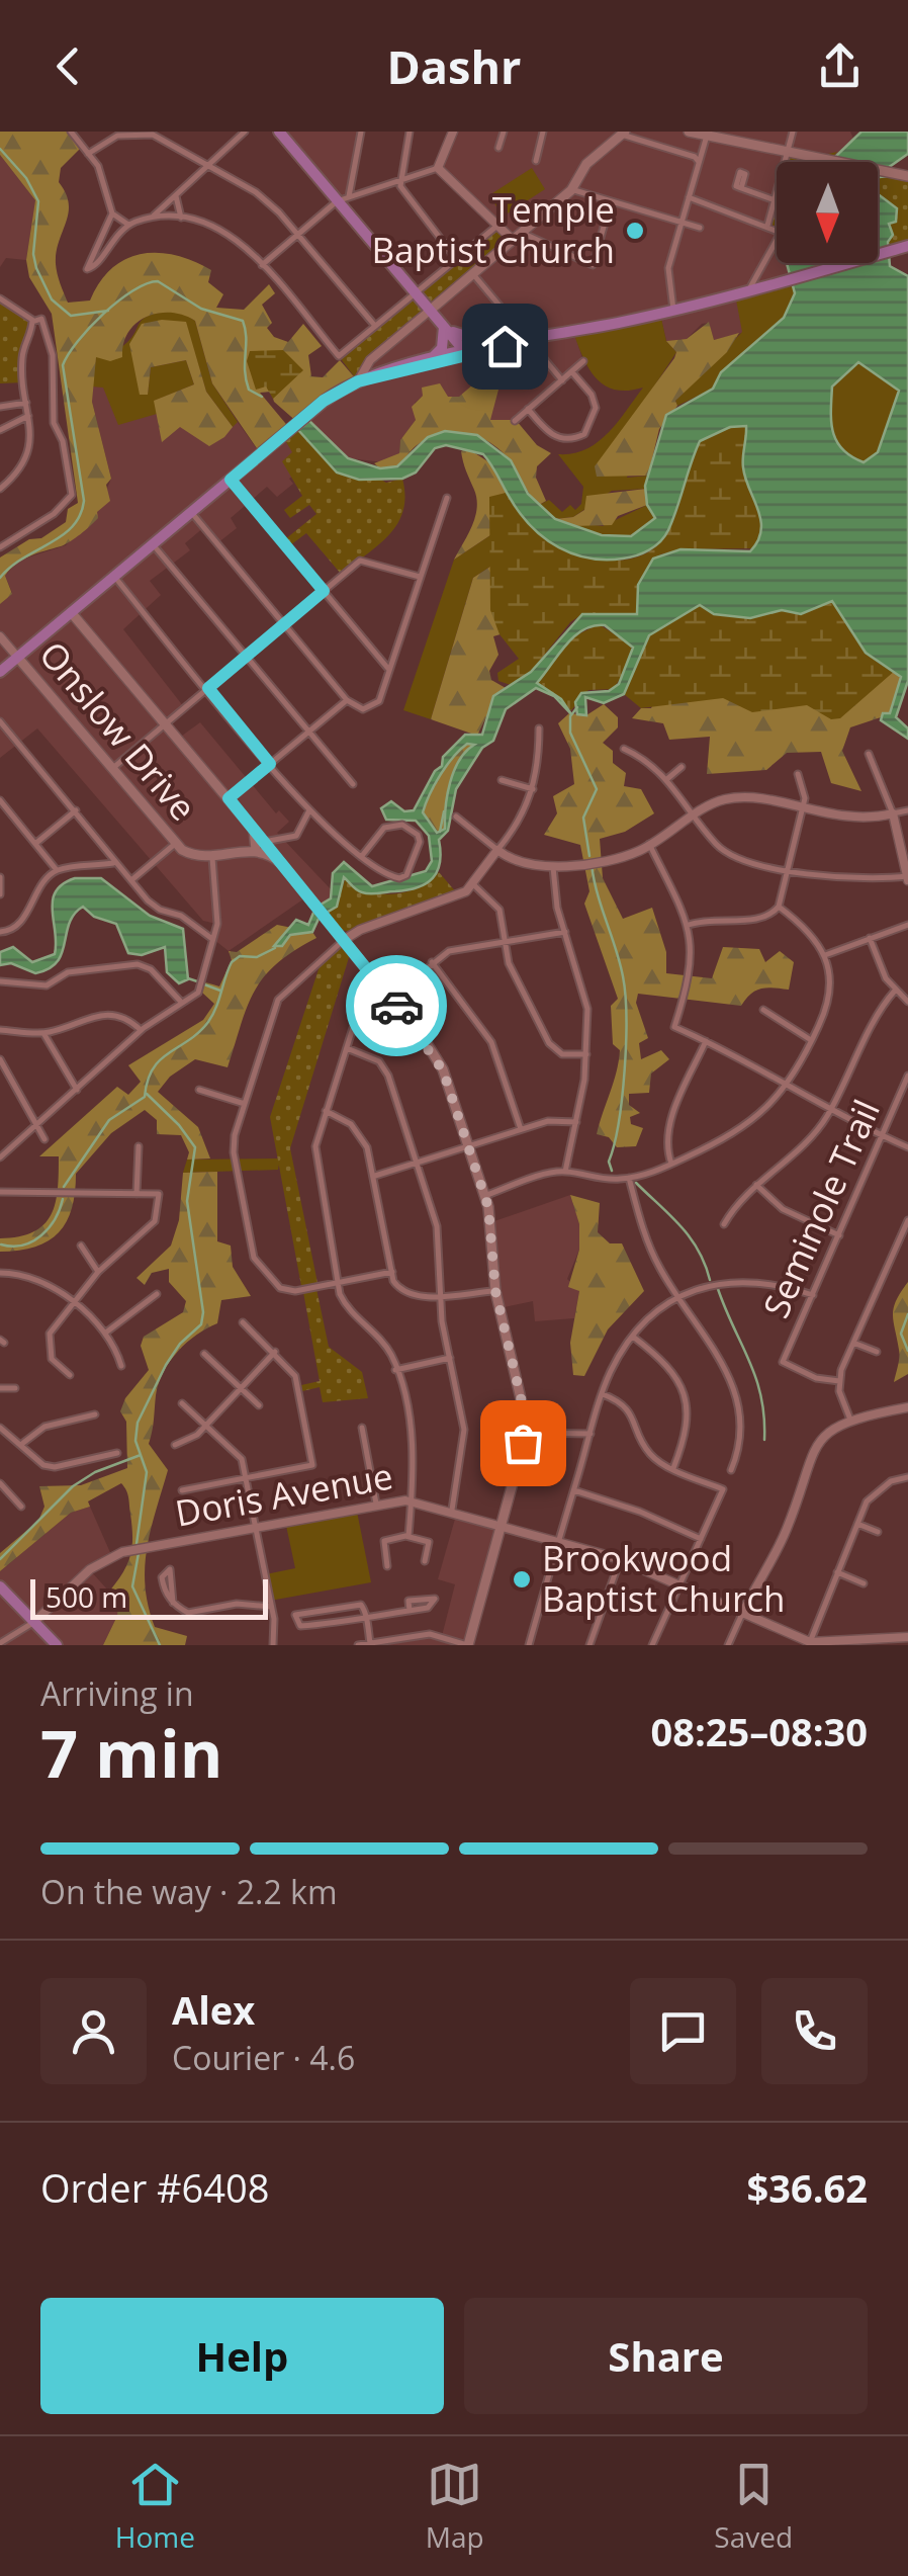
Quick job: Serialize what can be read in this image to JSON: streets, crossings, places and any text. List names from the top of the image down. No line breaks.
{"streets":{"main road":["Onslow Drive"],"street":["Seminole Trail","Doris Avenue"]},"places":["Temple Baptist Church","Brookwood Baptist Church"],"scale_bar":"500 m","north":"bottom","page":{"header":"Dashr","scale":"500 m","heading":["7 min","Arriving in","08:25–08:30"],"panel":["Alex","Courier · 4.6","Order #6408","$36.62"],"bar":"On the way · 2.2 km","buttons":["Help","Share"],"tabs":["Home","Map","Saved"]}}
